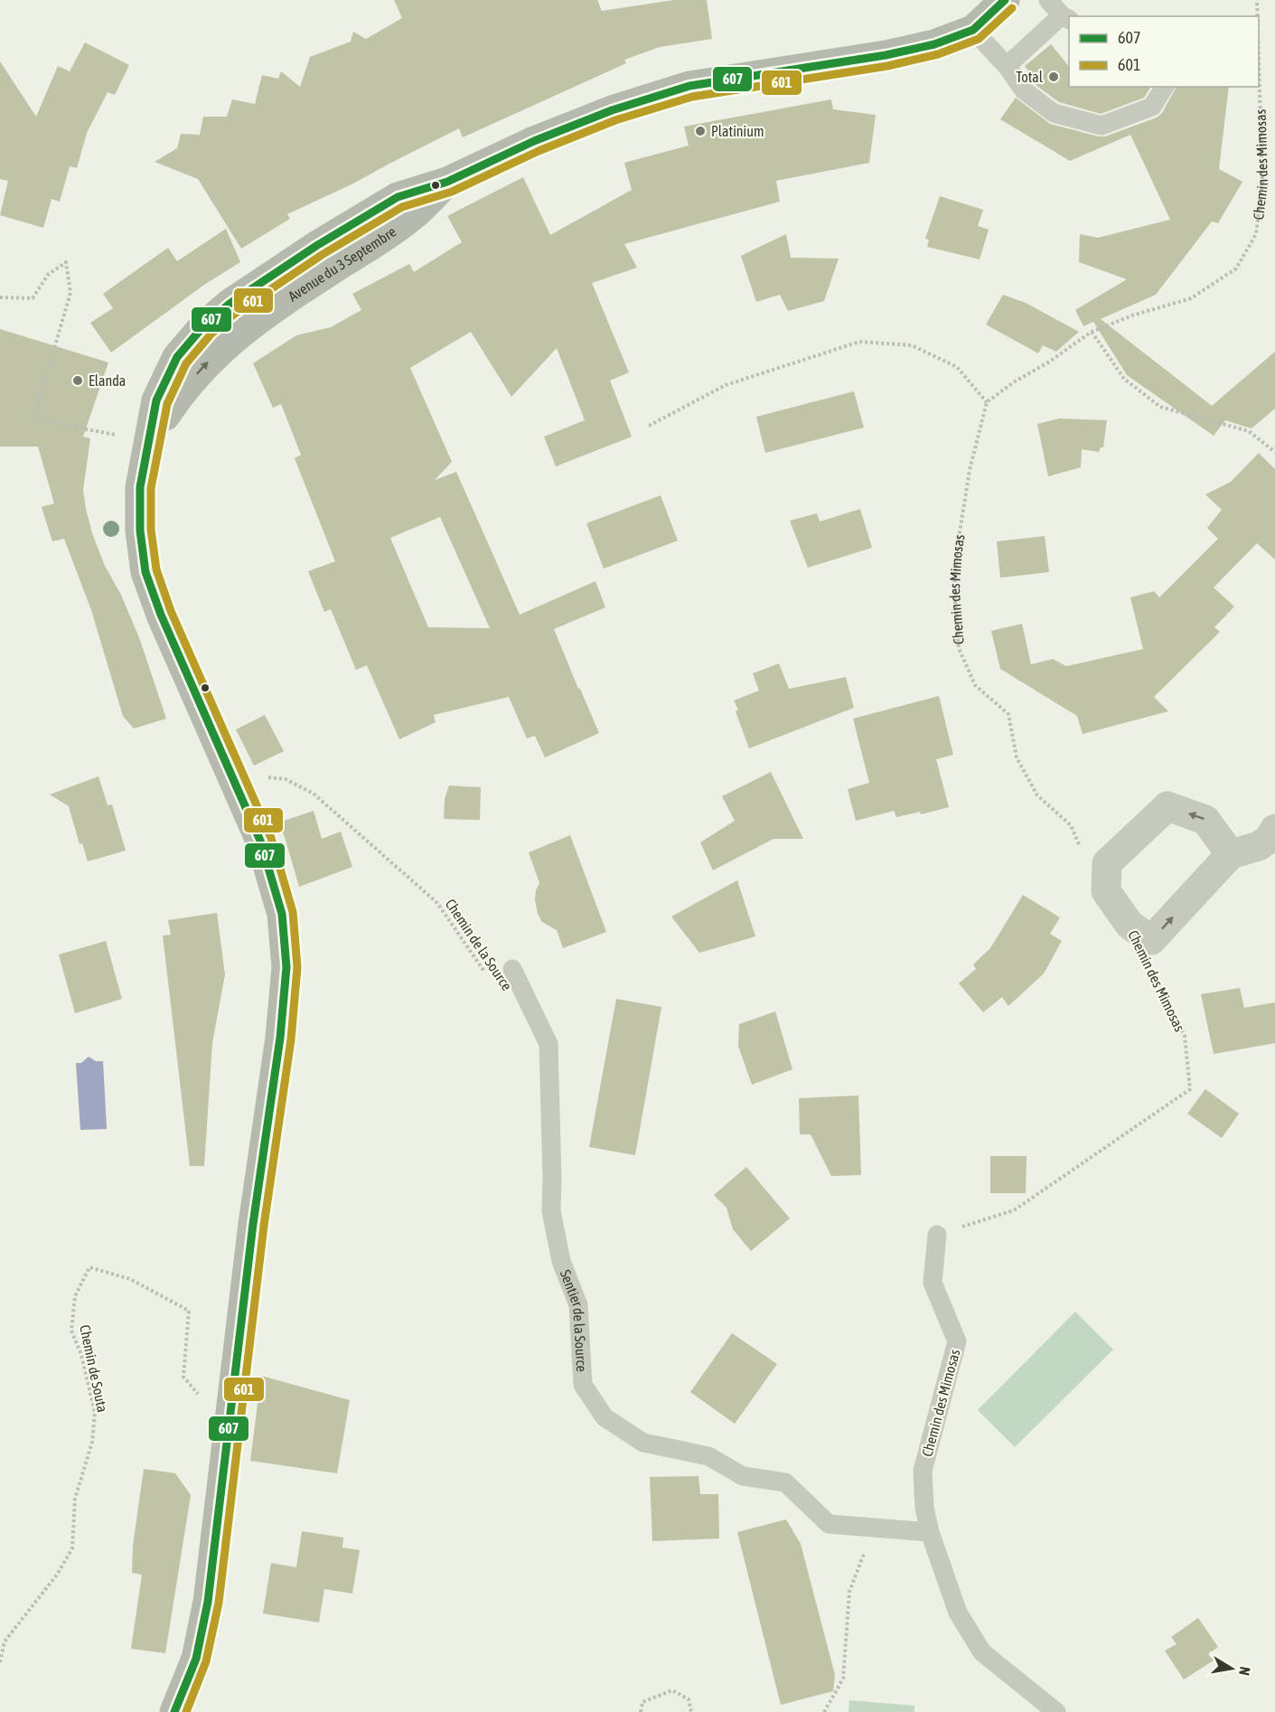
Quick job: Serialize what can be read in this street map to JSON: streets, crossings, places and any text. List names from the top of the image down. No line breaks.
{"streets":{"main road":["Avenue du 3 Septembre"],"lane":["Chemin des Mimosas","Sentier de la Source"],"path":["Chemin de la Source","Chemin de Souta"]},"crossings":[["Chemin des Mimosas","Sentier de la Source"]],"places":["Total","Platinium","Elanda"],"lines":["transit line 607","transit line 601"],"legend":["607","601"],"north":"right"}
